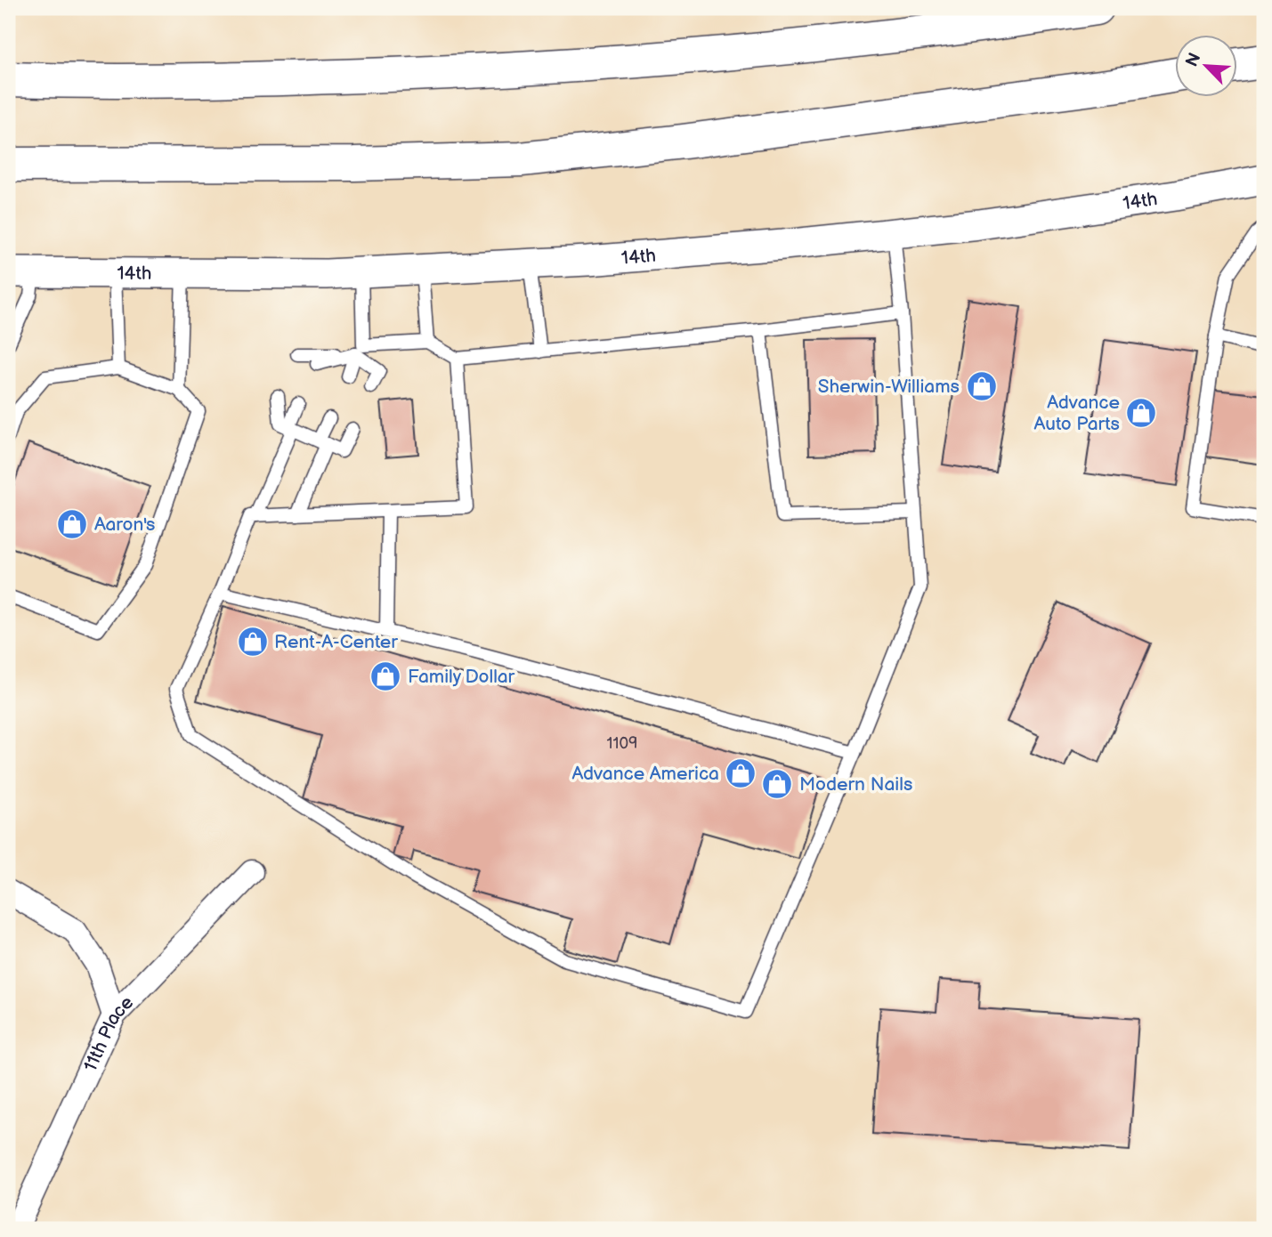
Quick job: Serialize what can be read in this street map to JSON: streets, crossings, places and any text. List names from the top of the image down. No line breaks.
{"streets":{"street":["14th","11th Place"]},"places":{"shop":["Sherwin-Williams","Advance Auto Parts","Aaron's","Rent-A-Center","Family Dollar","Advance America","Modern Nails"]},"house_numbers":["1109"],"north":"top left"}
